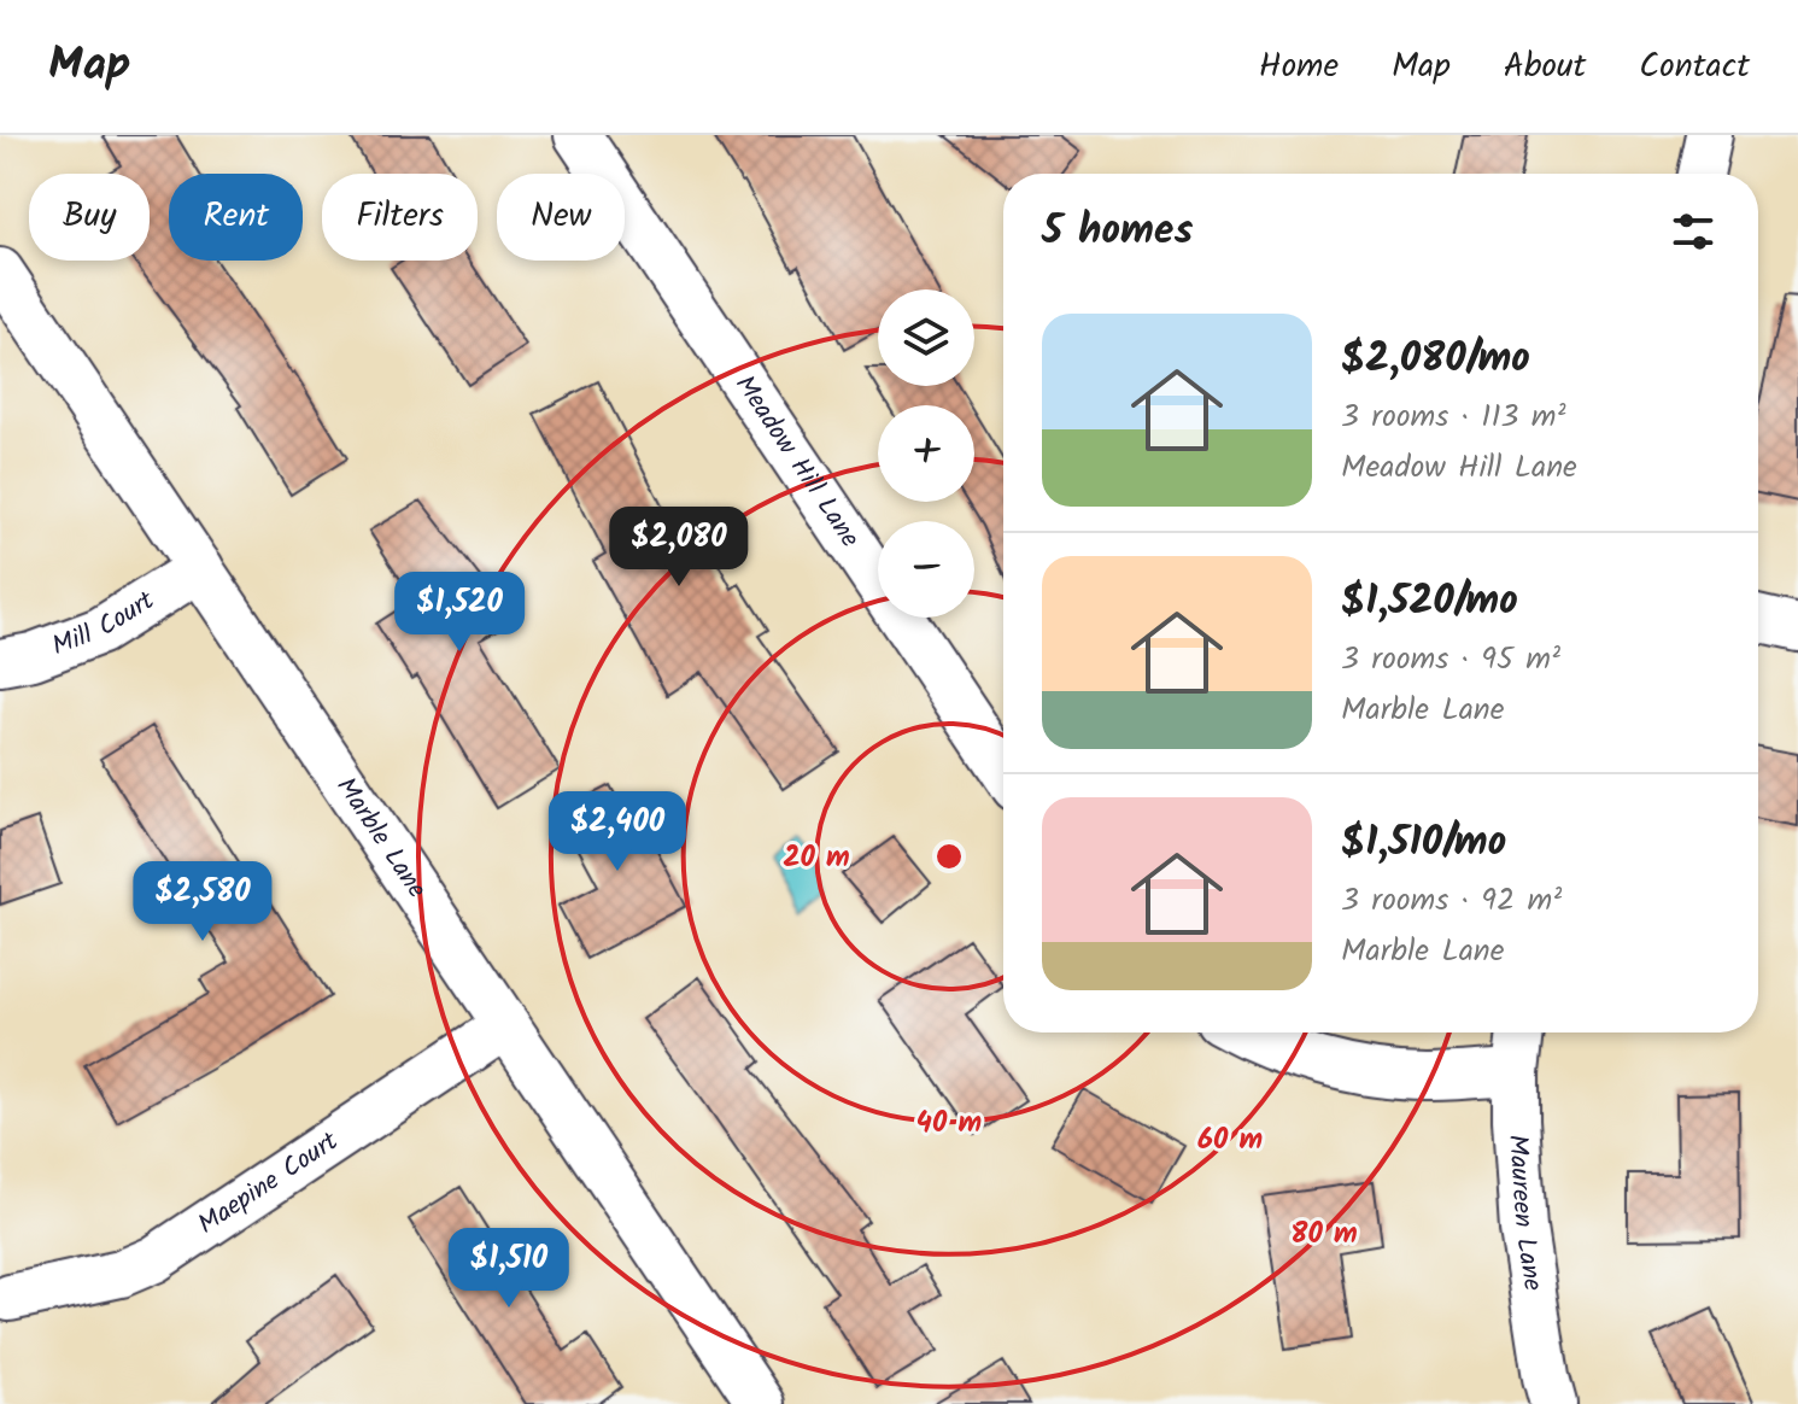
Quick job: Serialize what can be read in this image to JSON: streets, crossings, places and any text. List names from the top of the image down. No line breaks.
{"streets":{"street":["Meadow Hill Lane","Mill Court","Marble Lane","Maepine Court","Maureen Lane"]},"crossings":[["Mill Court","Marble Lane"],["Marble Lane","Maepine Court"]],"page":{"header":"Map","nav":["Home","Map","About","Contact"],"chip":["Buy","Rent","Filters","New"],"heading":"5 homes","map_buttons":["+","−"],"list":[{"name":"$2,080/mo","note":"3 rooms · 113 m² · Meadow Hill Lane"},{"name":"$1,520/mo","note":"3 rooms · 95 m² · Marble Lane"},{"name":"$1,510/mo","note":"3 rooms · 92 m² · Marble Lane"}],"price":["$2,080","$1,520","$2,400","$2,580","$1,510"]},"rings":["20 m","40 m","60 m","80 m"]}
